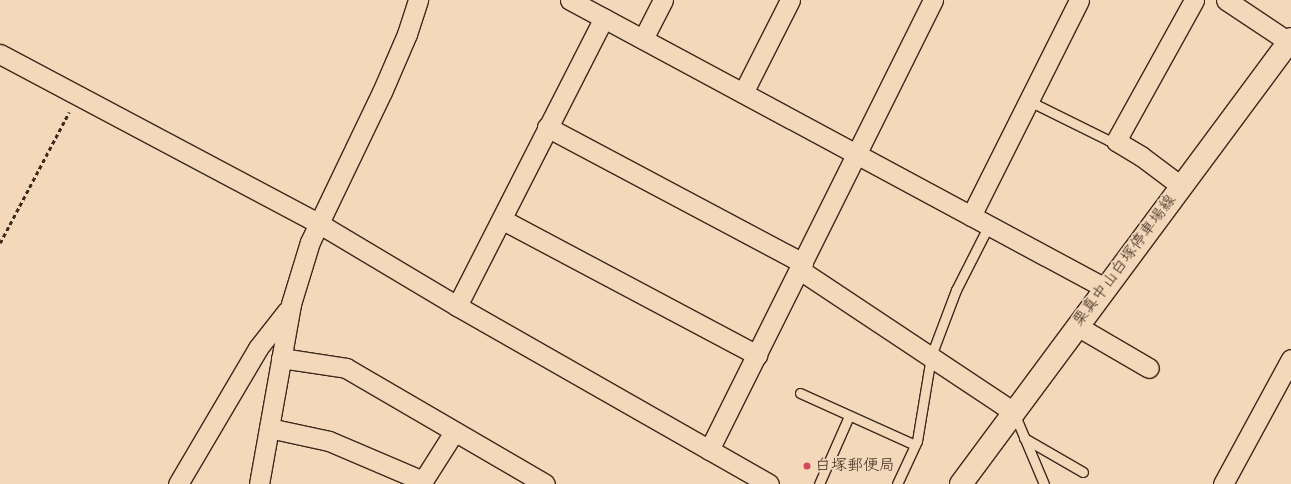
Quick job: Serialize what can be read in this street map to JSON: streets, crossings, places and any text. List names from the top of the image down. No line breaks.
{"streets":{"main road":["栗真中山白塚停車場線"]},"places":["白塚郵便局"]}
